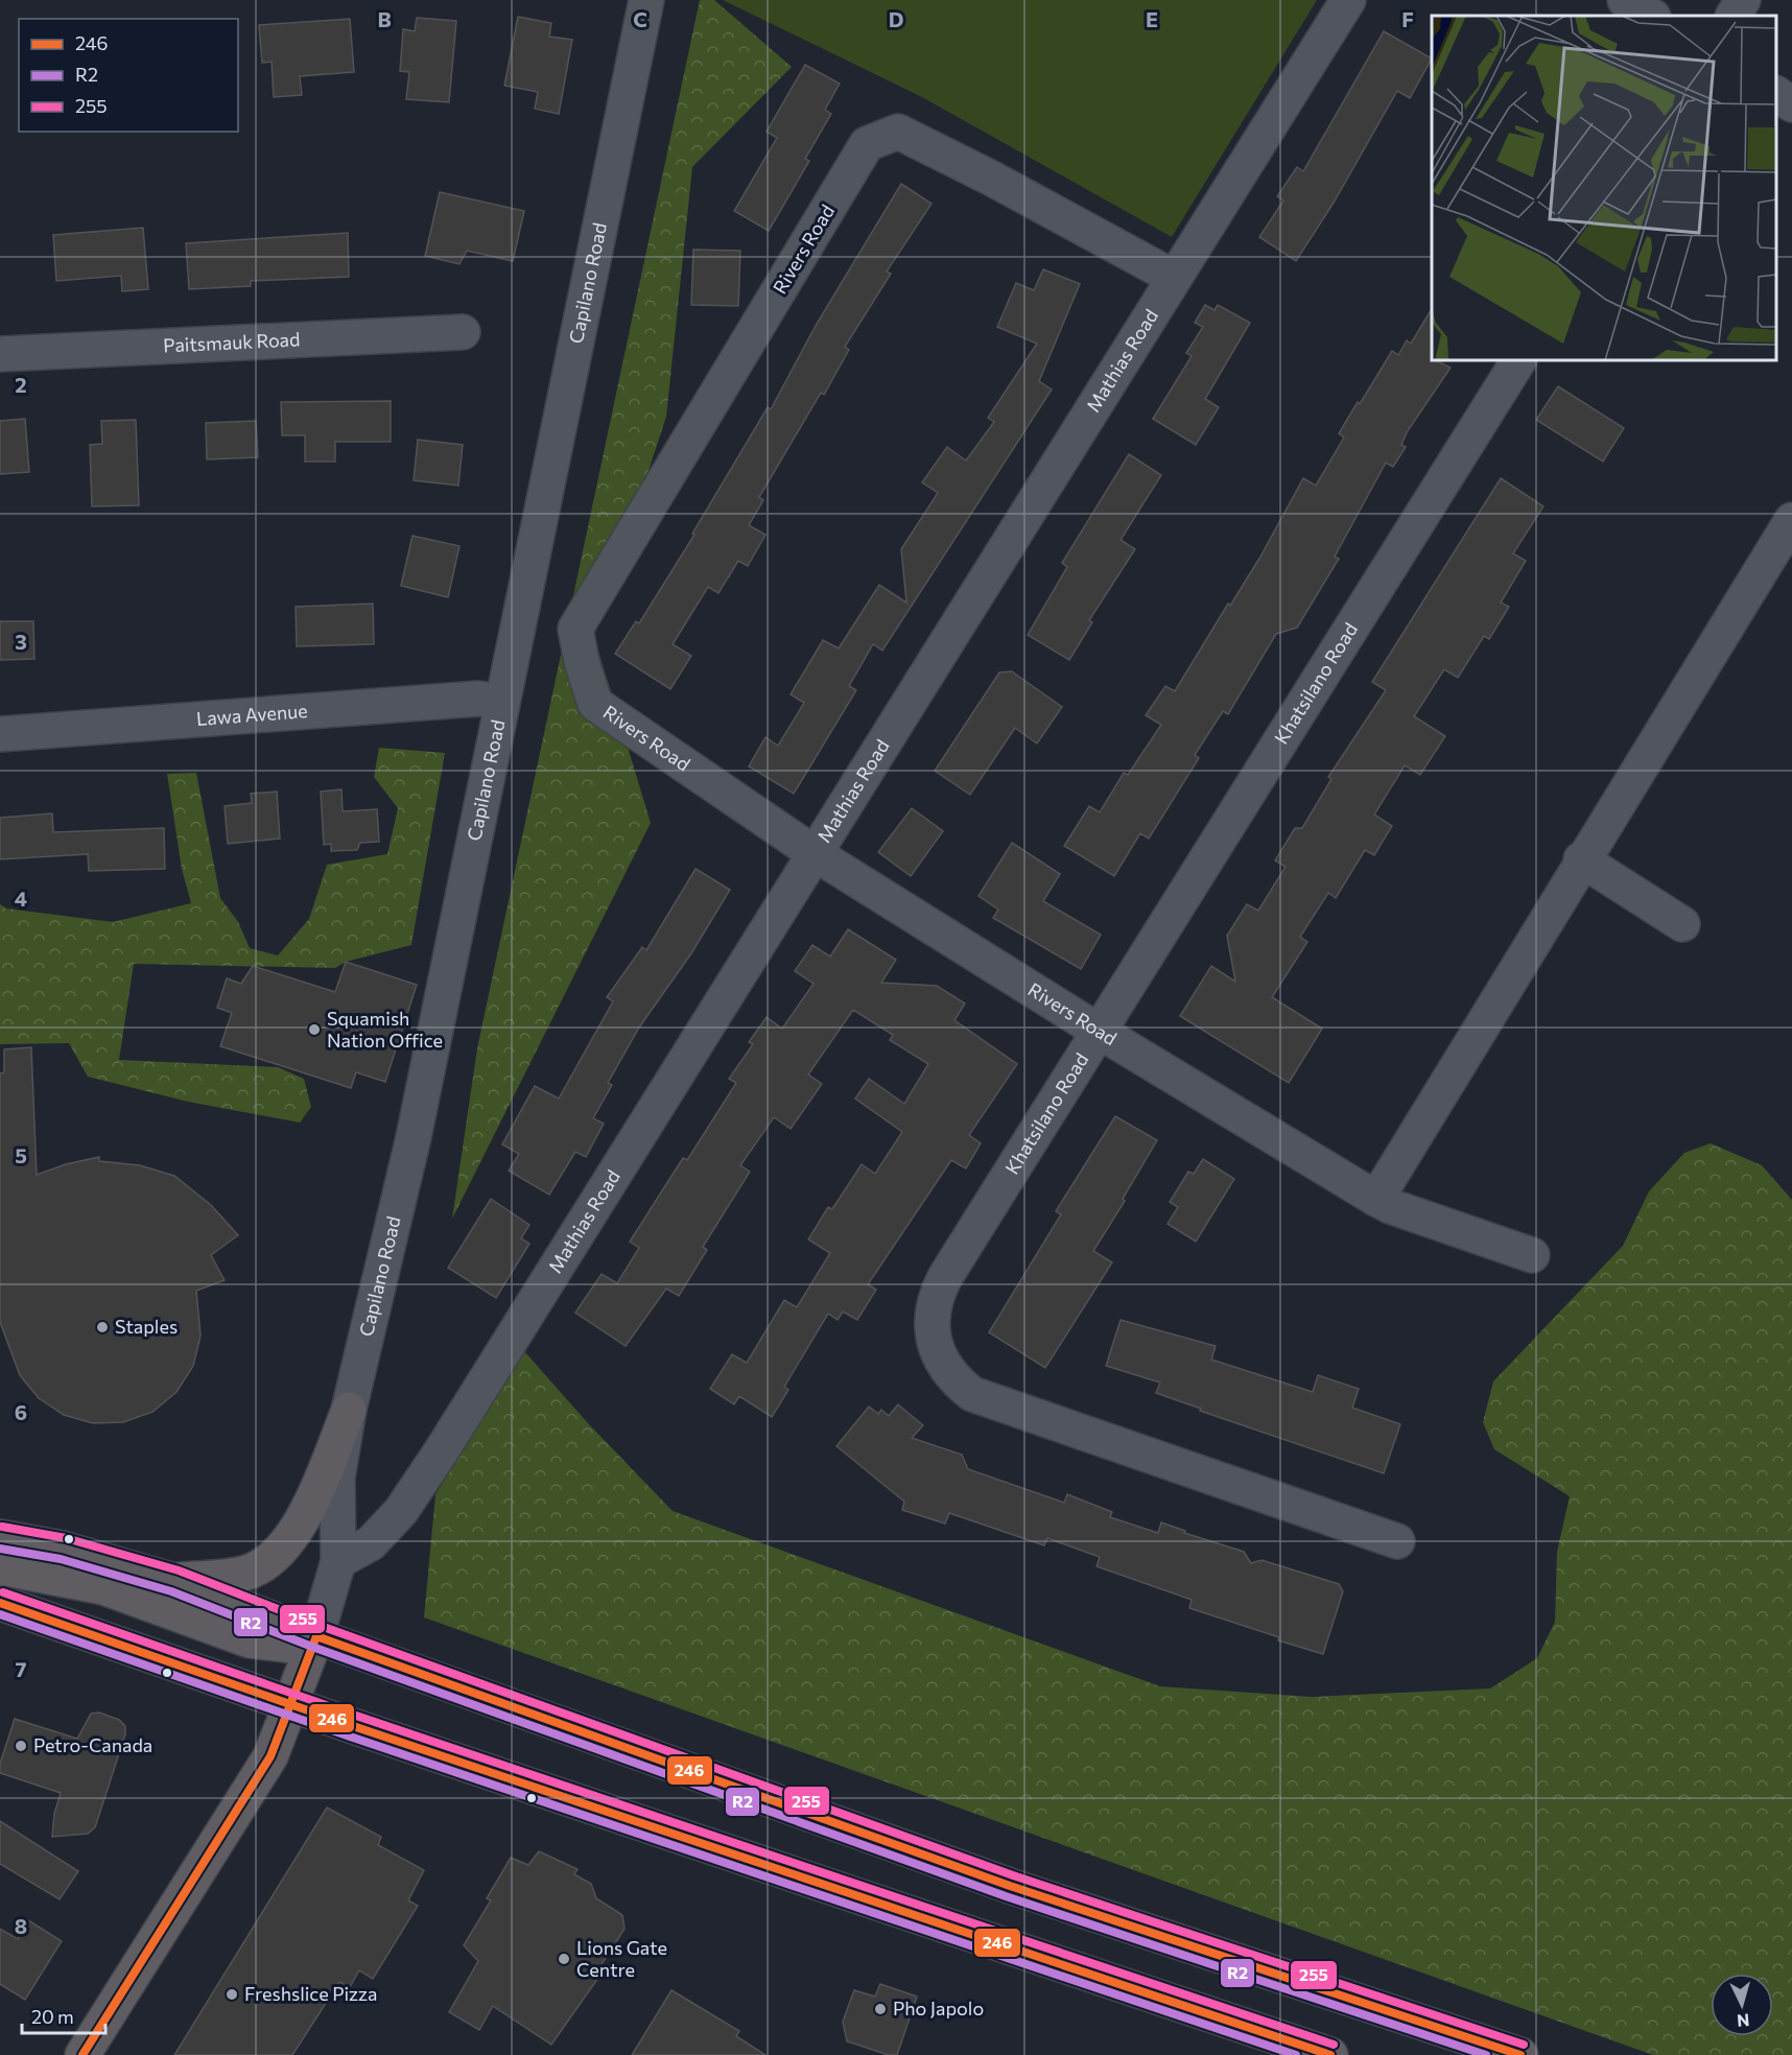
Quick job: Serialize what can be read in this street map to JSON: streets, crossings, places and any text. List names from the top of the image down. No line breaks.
{"streets":{"street":["Rivers Road","Capilano Road","Paitsmauk Road","Mathias Road","Khatsilano Road","Lawa Avenue"]},"crossings":[["Rivers Road","Mathias Road"],["Rivers Road","Khatsilano Road"],["Capilano Road","Mathias Road"],["Capilano Road","Lawa Avenue"]],"places":["Squamish Nation Office","Staples","Petro-Canada","Lions Gate Centre","Freshslice Pizza","Pho Japolo"],"lines":["transit line 255","transit line R2","transit line 246"],"legend":["246","R2","255"],"scale_bar":"20 m","north":"bottom","grid":{"columns":["B","C","D","E","F"],"rows":["2","3","4","5","6","7","8"]}}
